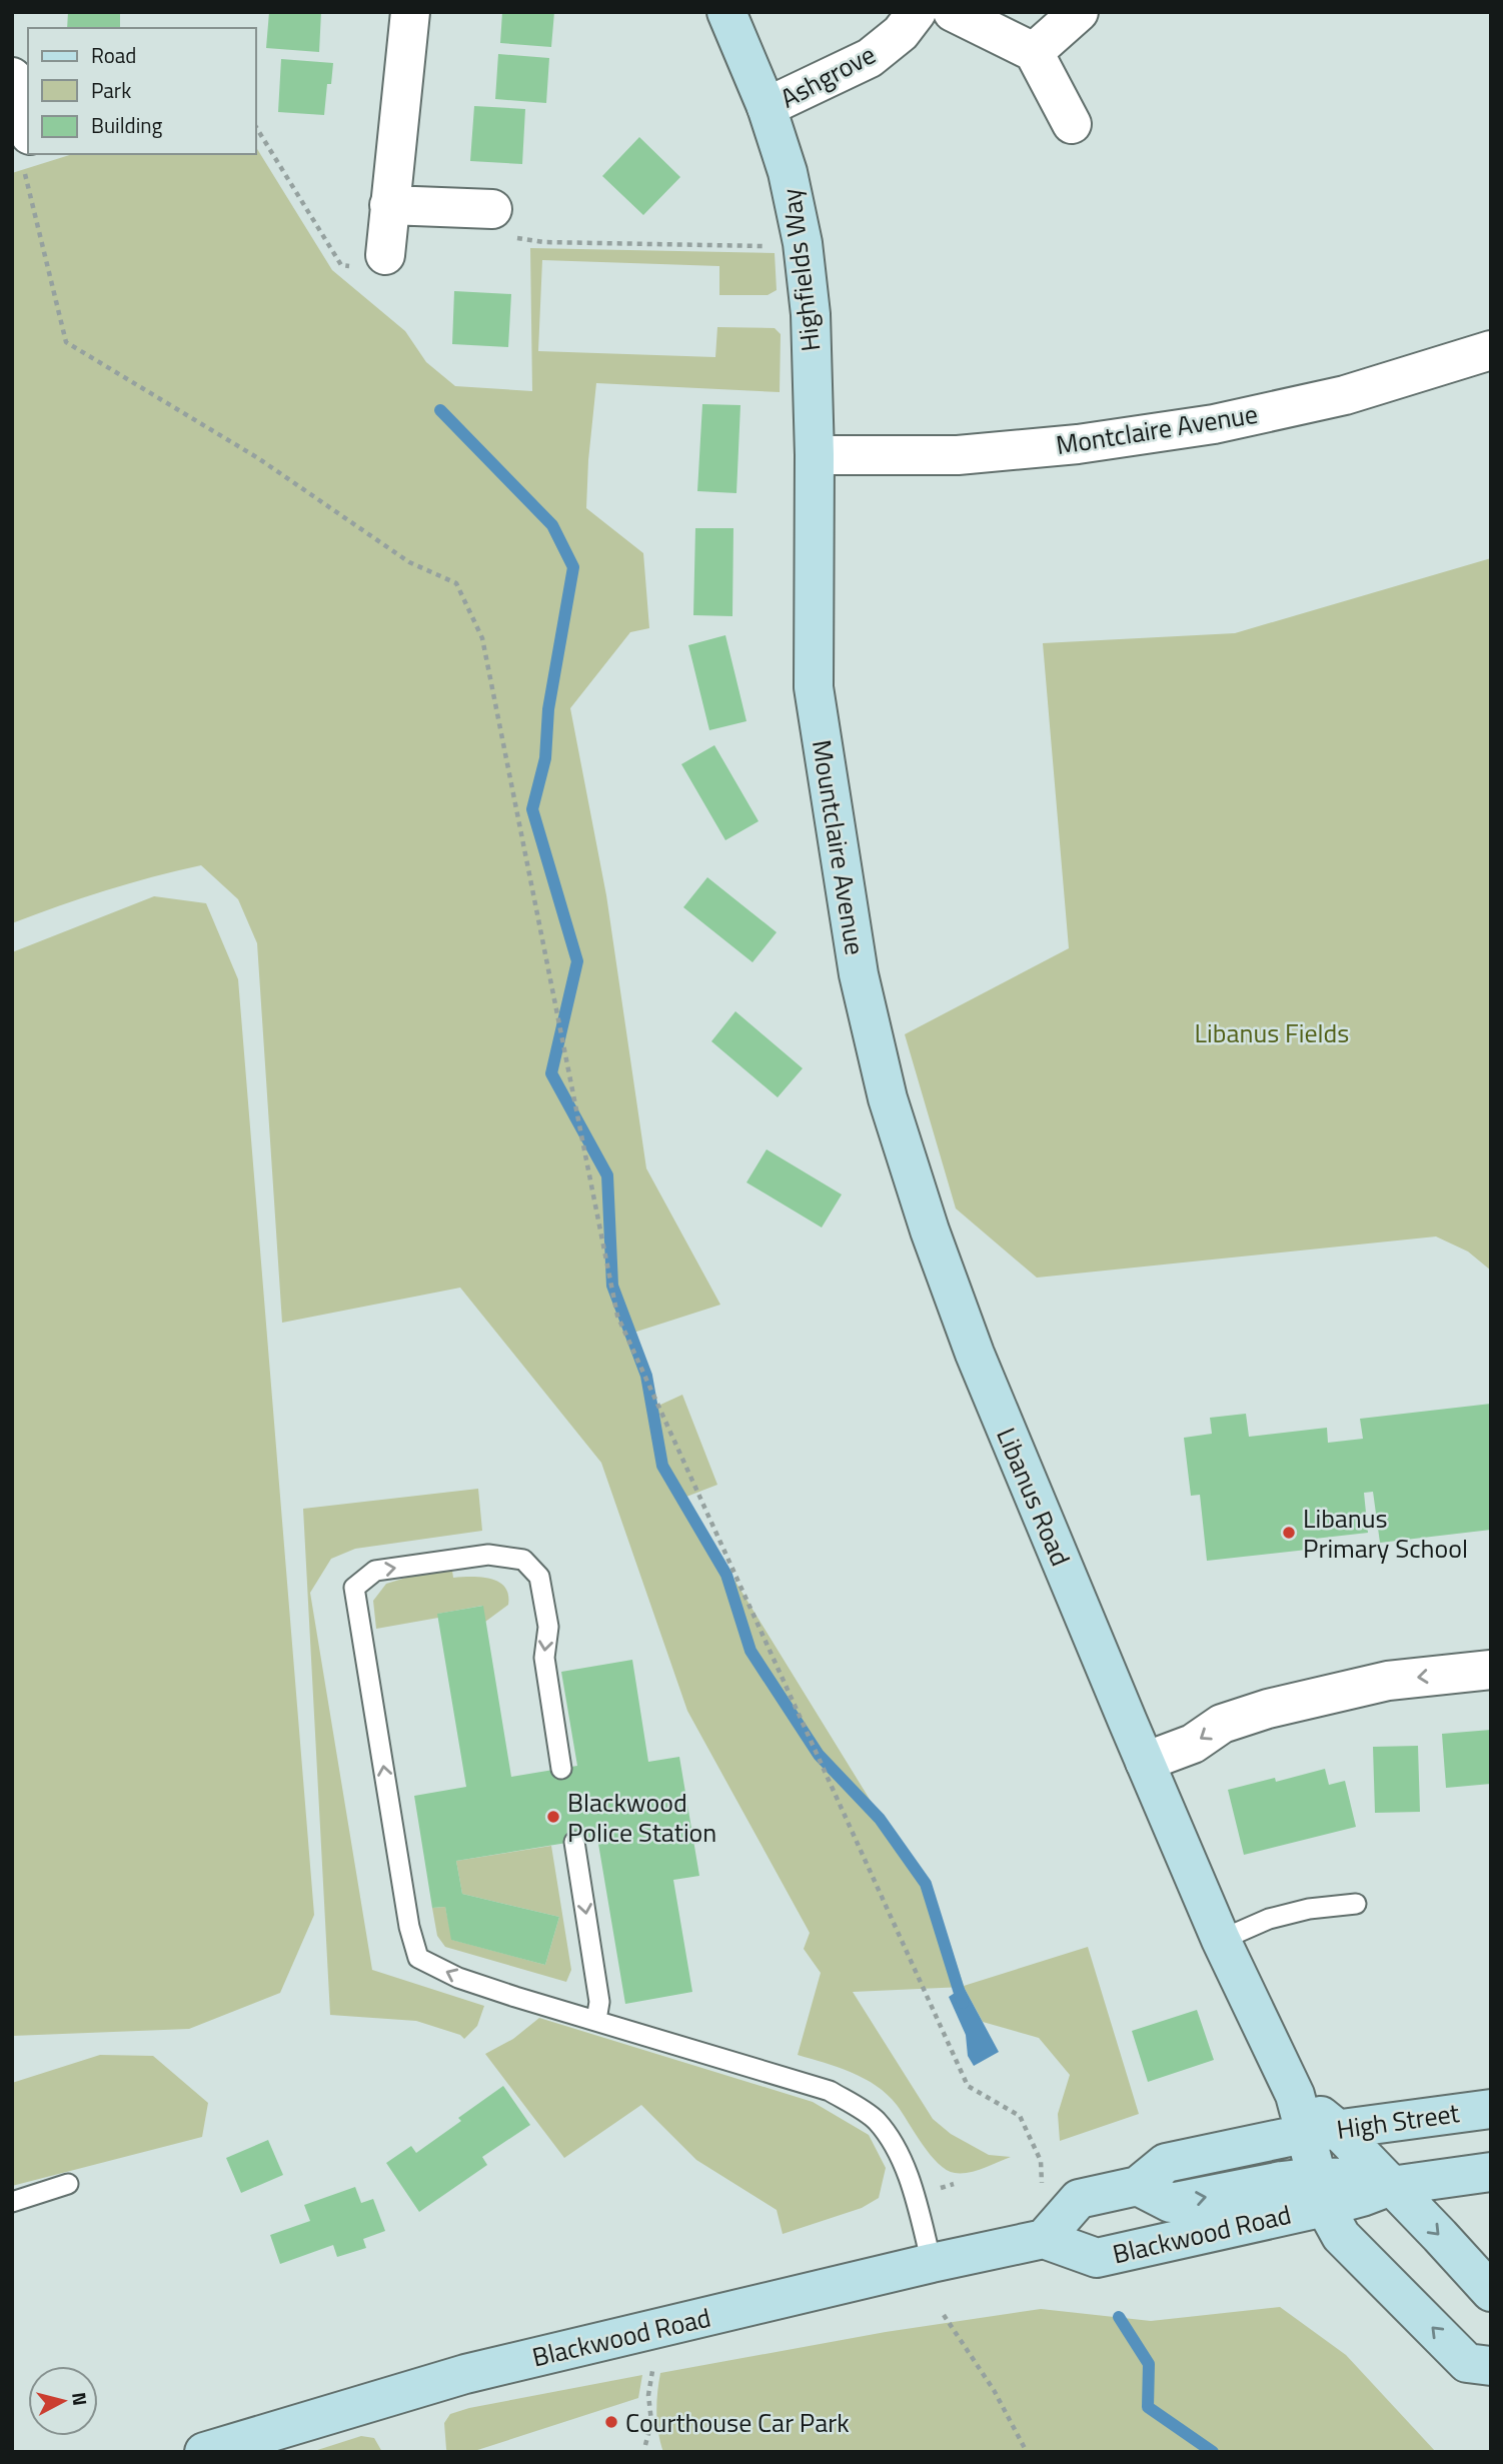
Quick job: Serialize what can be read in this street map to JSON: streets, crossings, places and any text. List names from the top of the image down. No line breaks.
{"streets":{"main road":["Highfields Way","Mountclaire Avenue","Libanus Road","High Street","Blackwood Road"],"street":["Ashgrove","Montclaire Avenue"]},"crossings":[["Ashgrove","Highfields Way"],["Highfields Way","Montclaire Avenue"],["Highfields Way","Mountclaire Avenue"],["Montclaire Avenue","Mountclaire Avenue"],["Mountclaire Avenue","Libanus Road"],["Libanus Road","High Street"],["Libanus Road","Blackwood Road"]],"parks":["Libanus Fields"],"places":["Libanus Primary School","Blackwood Police Station","Courthouse Car Park"],"legend":["Road","Park","Building"],"north":"right"}
